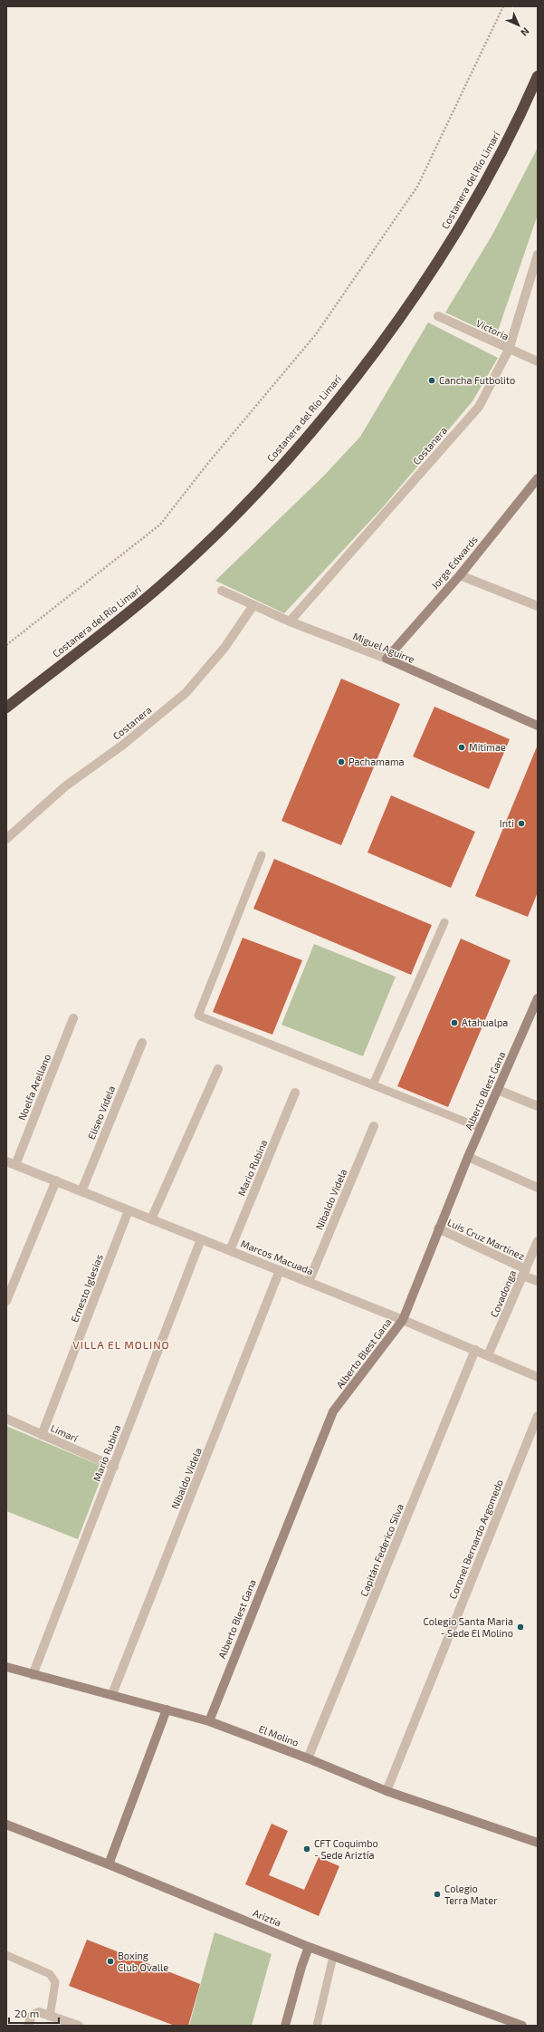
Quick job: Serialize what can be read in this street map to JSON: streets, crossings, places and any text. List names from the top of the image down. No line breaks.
{"streets":{"highway":["Costanera del Río Limarí"],"street":["Victoria","Costanera","Jorge Edwards","Miguel Aguirre","Noelfa Arellano","Alberto Blest Gana","Eliseo Videla","Mario Rubina","Nibaldo Videla","Luis Cruz Martínez","Marcos Macuada","Ernesto Iglesias","Covadonga","Limarí","Coronel Bernardo Argomedo","Capitán Federico Silva","El Molino","Ariztía"]},"crossings":[["Victoria","Costanera"],["Costanera","Miguel Aguirre"],["Jorge Edwards","Miguel Aguirre"],["Noelfa Arellano","Marcos Macuada"],["Alberto Blest Gana","Luis Cruz Martínez"],["Alberto Blest Gana","Marcos Macuada"],["Alberto Blest Gana","El Molino"],["Eliseo Videla","Marcos Macuada"],["Mario Rubina","Marcos Macuada"],["Mario Rubina","Limarí"],["Mario Rubina","El Molino"],["Nibaldo Videla","Marcos Macuada"],["Nibaldo Videla","El Molino"],["Luis Cruz Martínez","Covadonga"],["Marcos Macuada","Ernesto Iglesias"],["Marcos Macuada","Covadonga"],["Marcos Macuada","Capitán Federico Silva"],["Ernesto Iglesias","Limarí"],["Coronel Bernardo Argomedo","El Molino"],["Capitán Federico Silva","El Molino"]],"districts":["VILLA EL MOLINO"],"places":["Cancha Futbolito","Mitimae","Pachamama","Inti","Atahualpa","Colegio Santa Maria - Sede El Molino","CFT Coquimbo - Sede Ariztía","Colegio Terra Mater","Boxing Club Ovalle"],"scale_bar":"20 m","north":"bottom right"}
